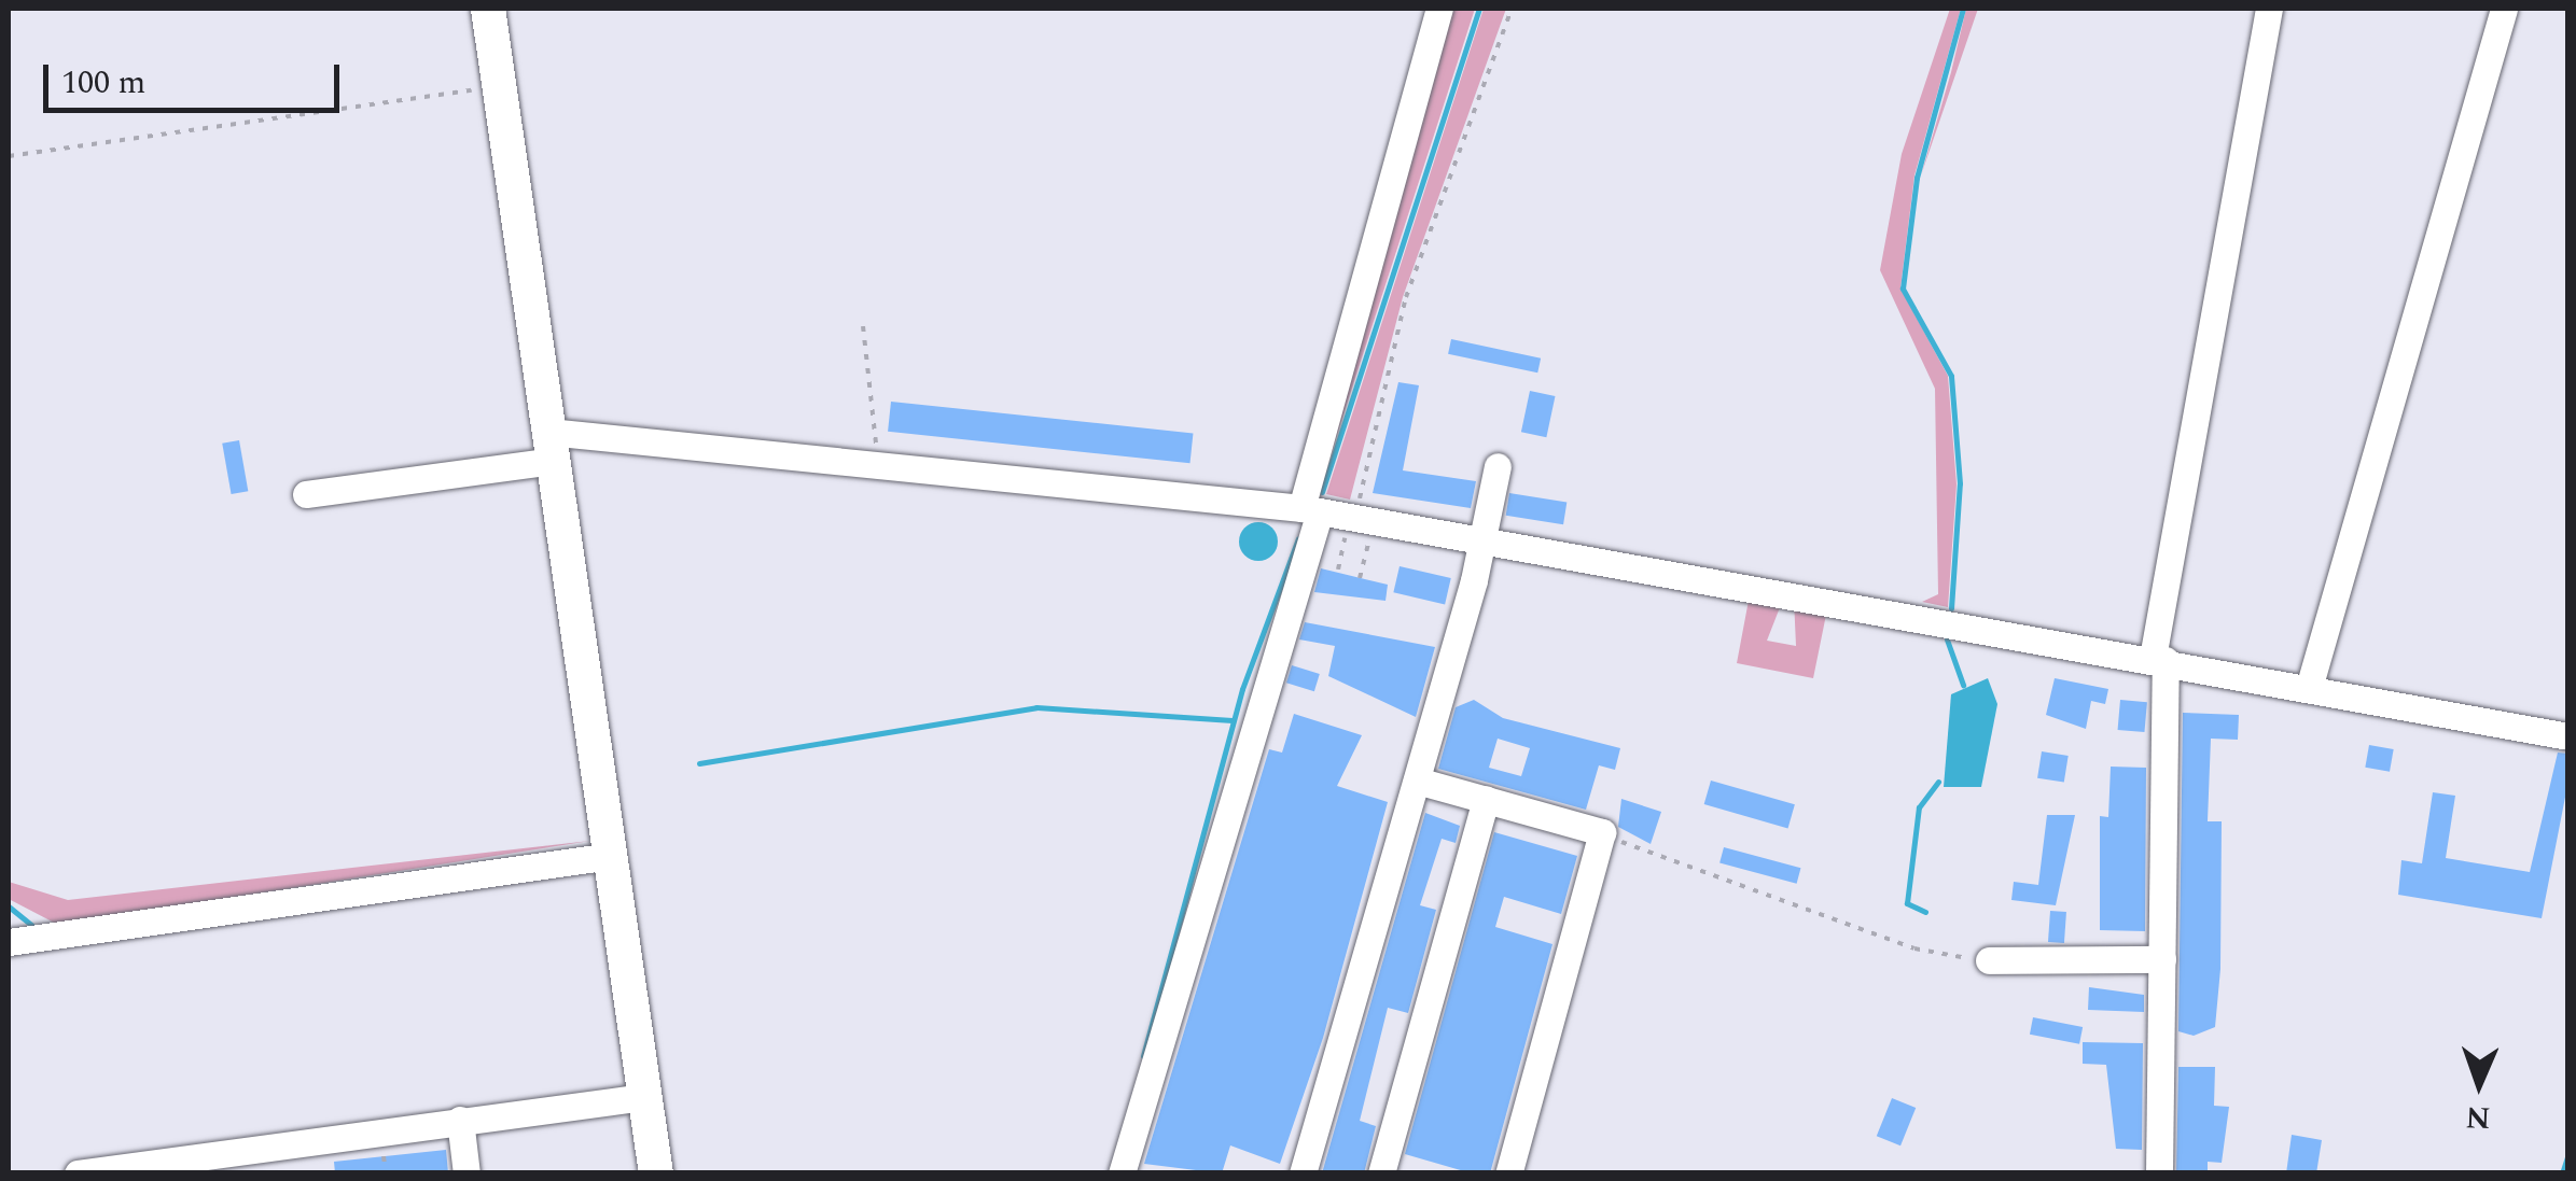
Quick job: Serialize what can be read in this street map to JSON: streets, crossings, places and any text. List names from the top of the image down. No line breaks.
{"scale_bar":"100 m","north":"bottom"}
